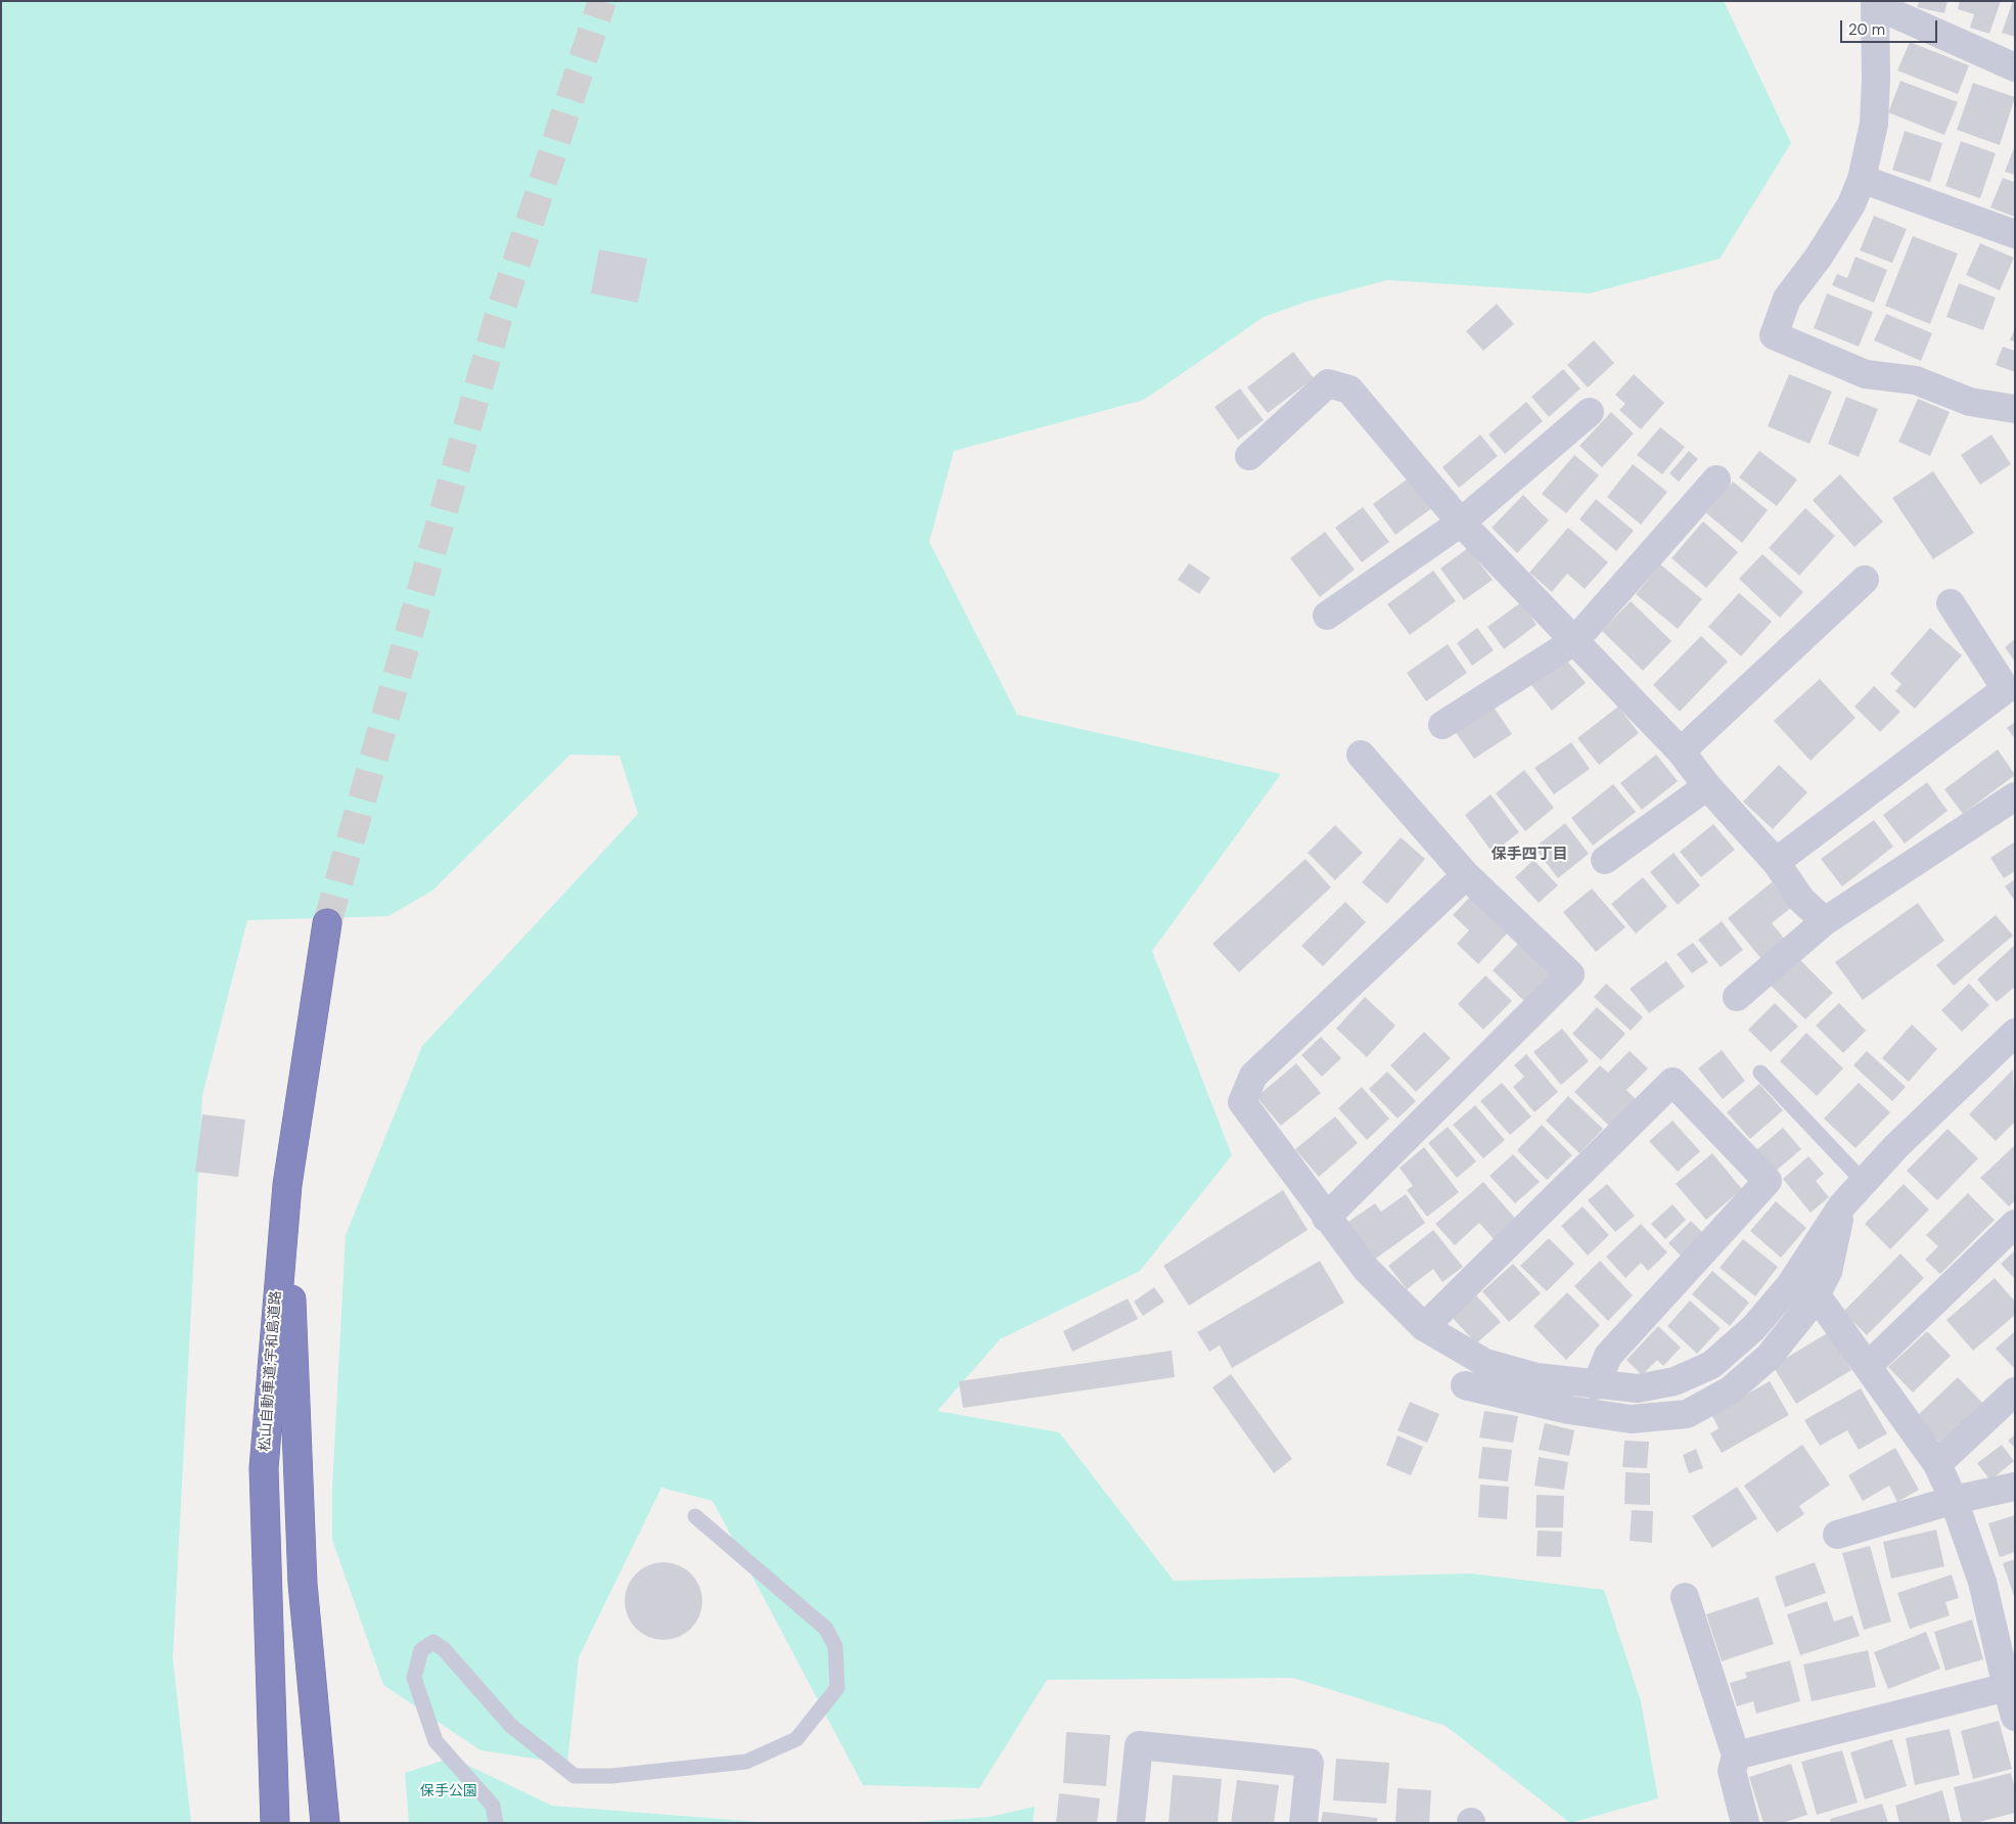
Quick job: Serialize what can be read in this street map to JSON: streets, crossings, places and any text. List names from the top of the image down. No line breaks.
{"streets":{"highway":["松山自動車道;宇和島道路"]},"districts":["保手四丁目"],"parks":["保手公園"],"scale_bar":"20 m"}
